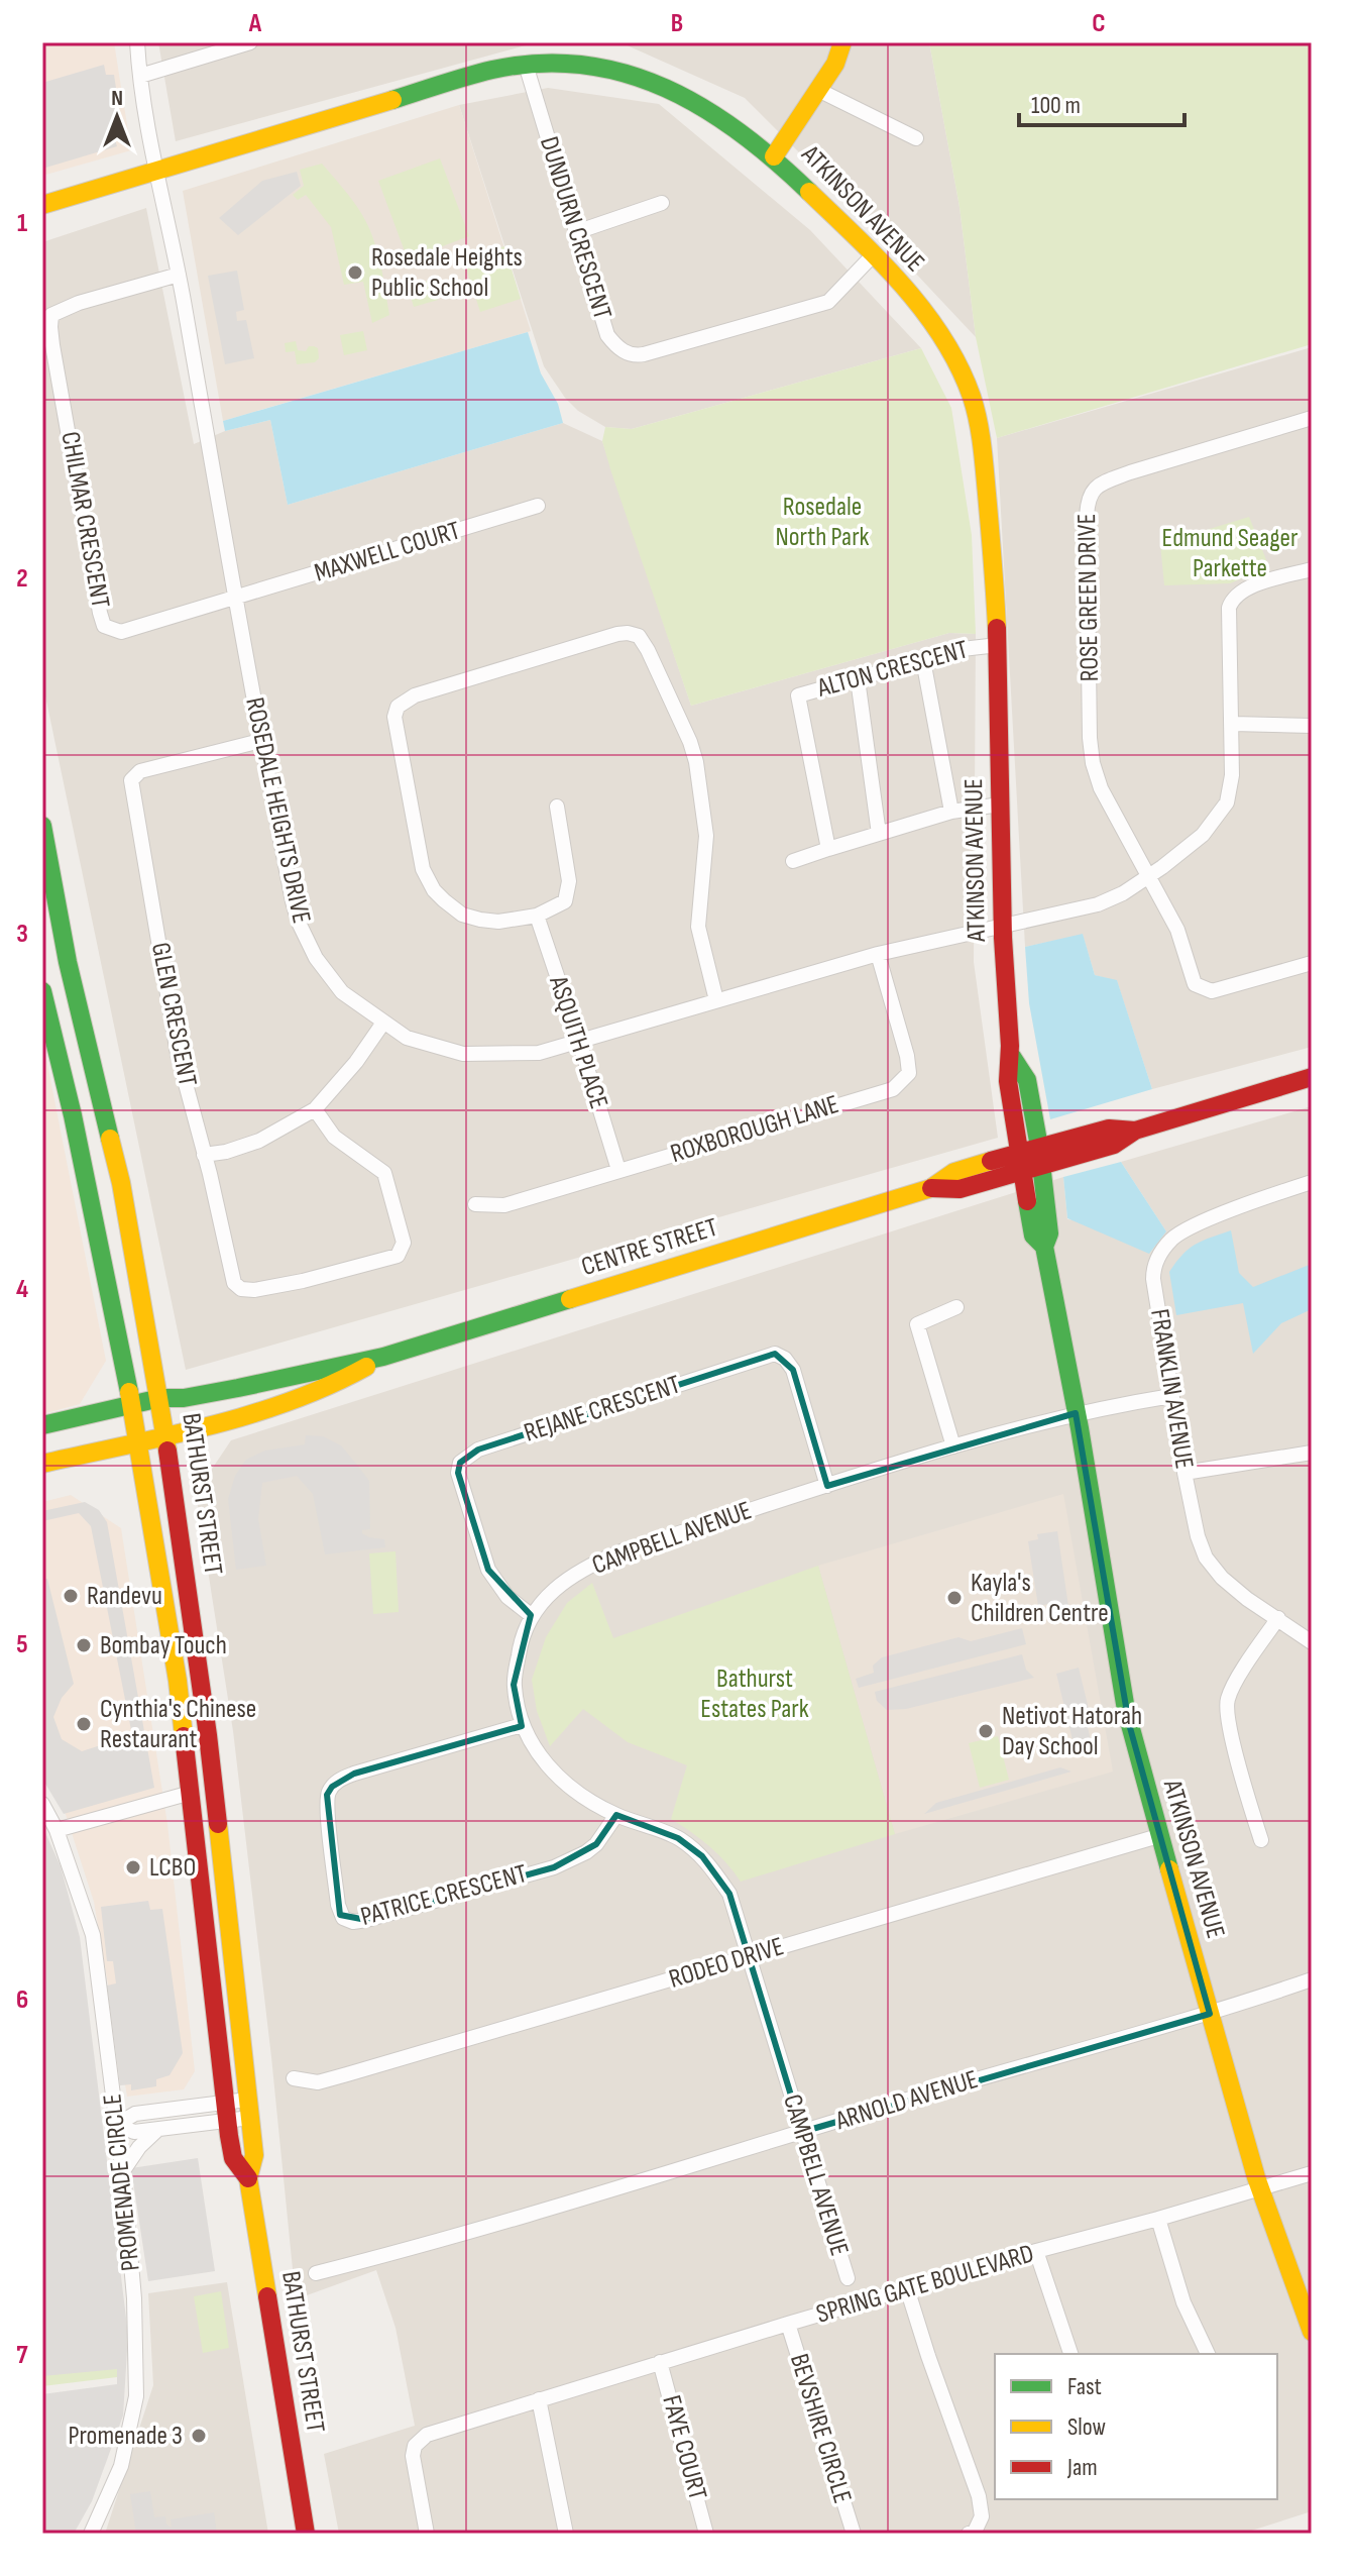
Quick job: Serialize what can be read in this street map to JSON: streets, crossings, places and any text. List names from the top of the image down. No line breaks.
{"streets":{"main road":["ATKINSON AVENUE","CENTRE STREET","BATHURST STREET"],"street":["DUNDURN CRESCENT","CHILMAR CRESCENT","MAXWELL COURT","ROSE GREEN DRIVE","ALTON CRESCENT","ROSEDALE HEIGHTS DRIVE","GLEN CRESCENT","ASQUITH PLACE","ROXBOROUGH LANE","FRANKLIN AVENUE","REJANE CRESCENT","CAMPBELL AVENUE","PATRICE CRESCENT","RODEO DRIVE","ARNOLD AVENUE","PROMENADE CIRCLE","SPRING GATE BOULEVARD","BEVSHIRE CIRCLE","FAYE COURT"]},"crossings":[["ATKINSON AVENUE","DUNDURN CRESCENT"],["ATKINSON AVENUE","ALTON CRESCENT"],["ATKINSON AVENUE","ROSEDALE HEIGHTS DRIVE"],["ATKINSON AVENUE","CENTRE STREET"],["ATKINSON AVENUE","CAMPBELL AVENUE"],["ATKINSON AVENUE","RODEO DRIVE"],["ATKINSON AVENUE","ARNOLD AVENUE"],["ATKINSON AVENUE","SPRING GATE BOULEVARD"],["CHILMAR CRESCENT","MAXWELL COURT"],["CHILMAR CRESCENT","ROSEDALE HEIGHTS DRIVE"],["MAXWELL COURT","ROSEDALE HEIGHTS DRIVE"],["ROSE GREEN DRIVE","ROSEDALE HEIGHTS DRIVE"],["ROSEDALE HEIGHTS DRIVE","GLEN CRESCENT"],["ROSEDALE HEIGHTS DRIVE","ASQUITH PLACE"],["ROSEDALE HEIGHTS DRIVE","ROXBOROUGH LANE"],["ASQUITH PLACE","ROXBOROUGH LANE"],["CENTRE STREET","BATHURST STREET"],["FRANKLIN AVENUE","CAMPBELL AVENUE"],["REJANE CRESCENT","CAMPBELL AVENUE"],["CAMPBELL AVENUE","PATRICE CRESCENT"],["CAMPBELL AVENUE","RODEO DRIVE"],["CAMPBELL AVENUE","ARNOLD AVENUE"],["SPRING GATE BOULEVARD","BEVSHIRE CIRCLE"],["SPRING GATE BOULEVARD","FAYE COURT"]],"parks":["Rosedale North Park","Edmund Seager Parkette","Bathurst Estates Park"],"places":["Rosedale Heights Public School","Randevu","Kayla's Children Centre","Bombay Touch","Cynthia's Chinese Restaurant","Netivot Hatorah Day School","LCBO","Promenade 3"],"legend":["Fast","Slow","Jam"],"scale_bar":"100 m","north":"top","grid":{"columns":["A","B","C"],"rows":["1","2","3","4","5","6","7"]}}
